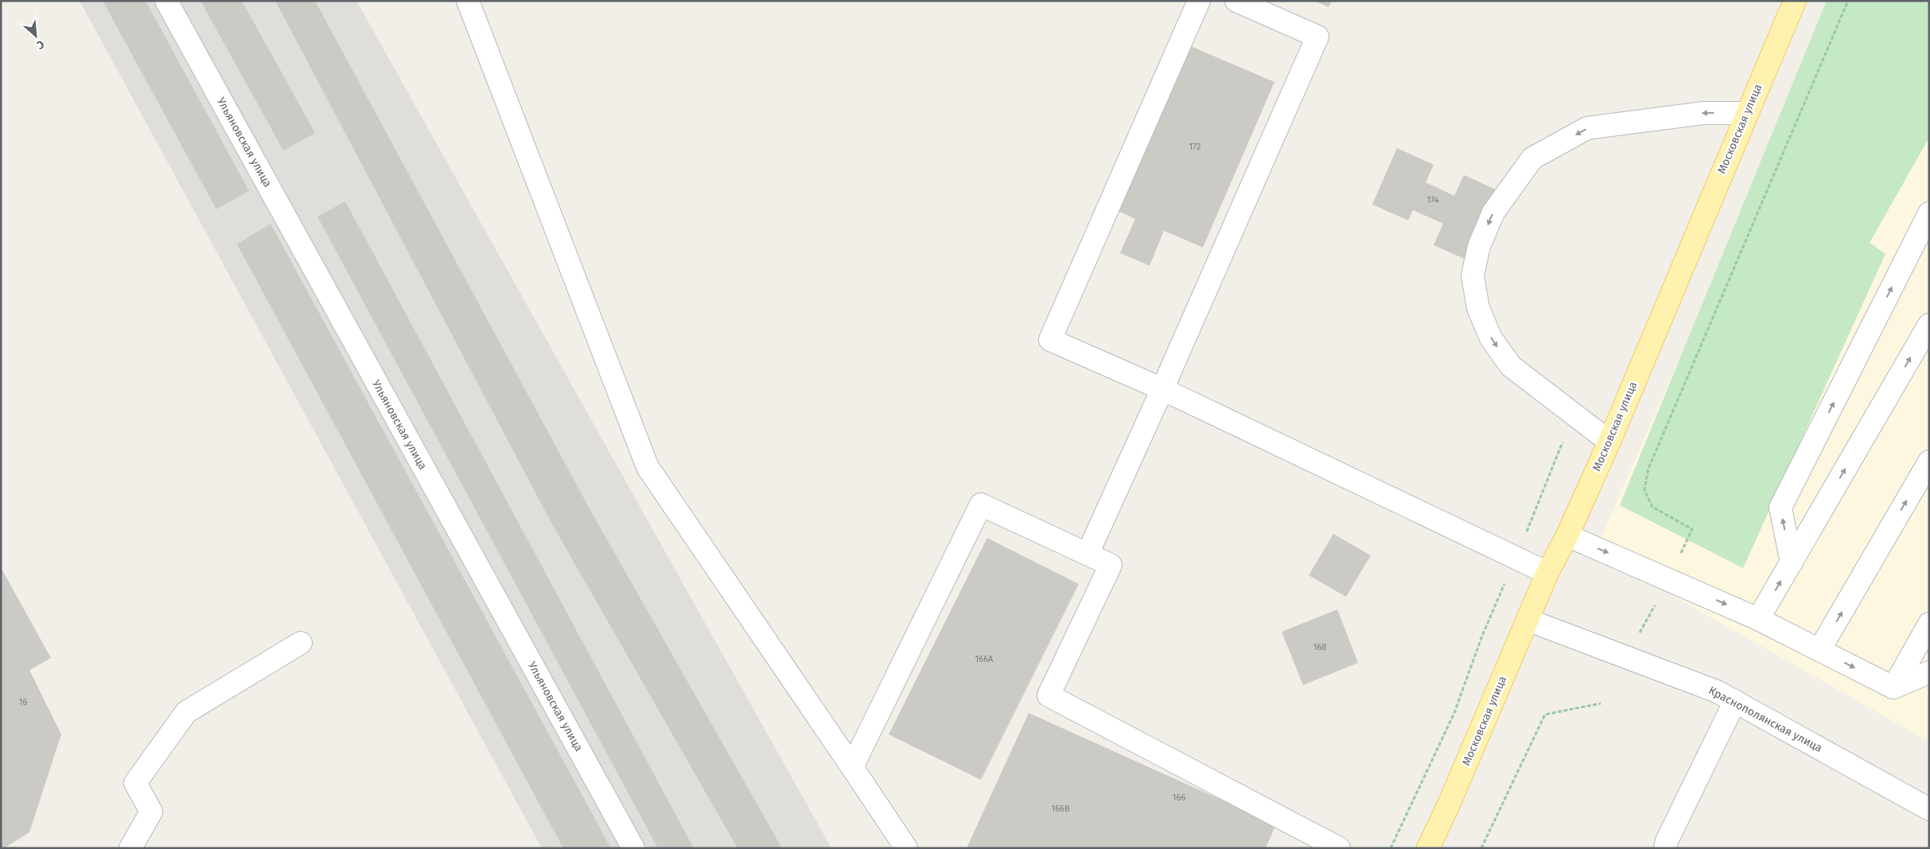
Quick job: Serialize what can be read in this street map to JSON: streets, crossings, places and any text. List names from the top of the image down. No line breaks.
{"streets":{"main road":["Московская улица"],"street":["Ульяновская улица","Краснополянская улица"]},"crossings":[["Московская улица","Краснополянская улица"]],"house_numbers":["172","174","168","166А","16","166","166В"],"north":"bottom right"}
